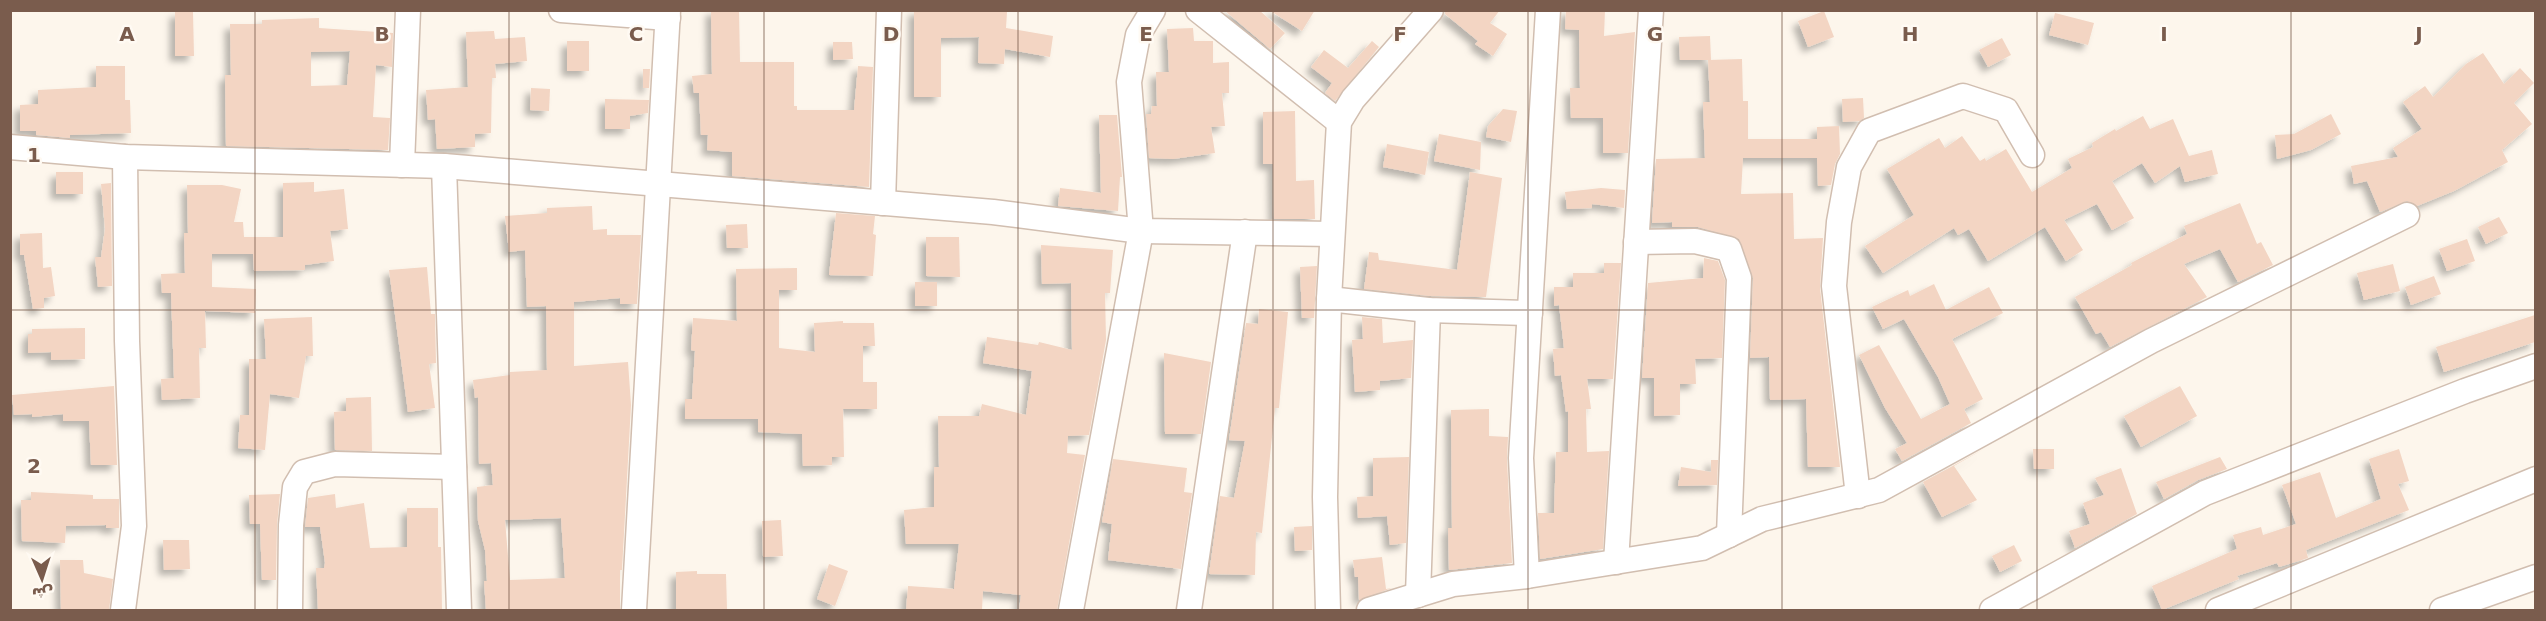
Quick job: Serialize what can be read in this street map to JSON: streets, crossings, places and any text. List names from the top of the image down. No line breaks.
{"north":"bottom","grid":{"columns":["A","B","C","D","E","F","G","H","I","J"],"rows":["1","2"]}}
